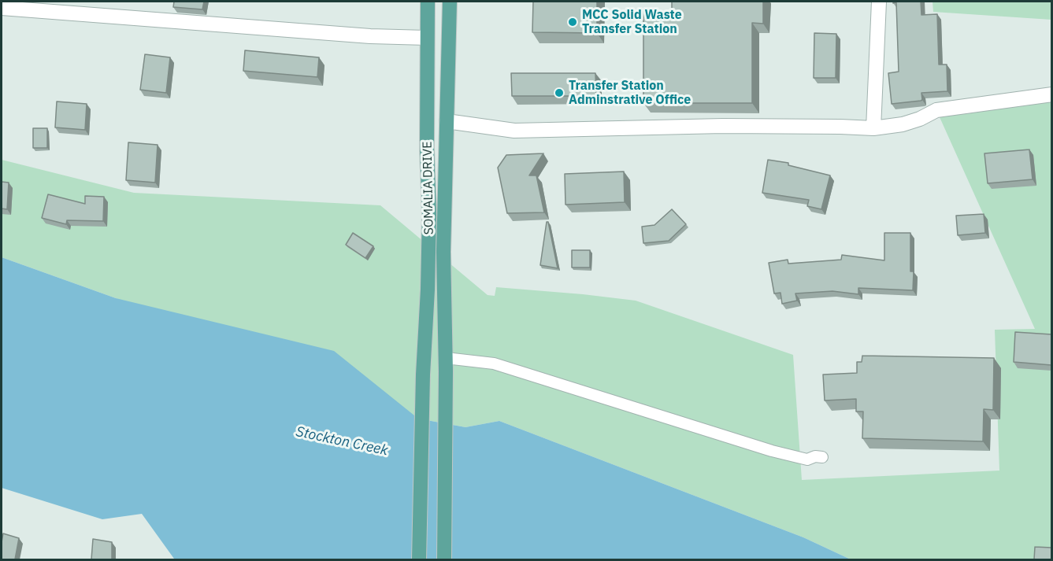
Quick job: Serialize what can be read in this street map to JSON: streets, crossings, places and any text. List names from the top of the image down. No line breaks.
{"streets":{"main road":["SOMALIA DRIVE"]},"water":["Stockton Creek"],"places":["MCC Solid Waste Transfer Station","Transfer Station Adminstrative Office"]}
